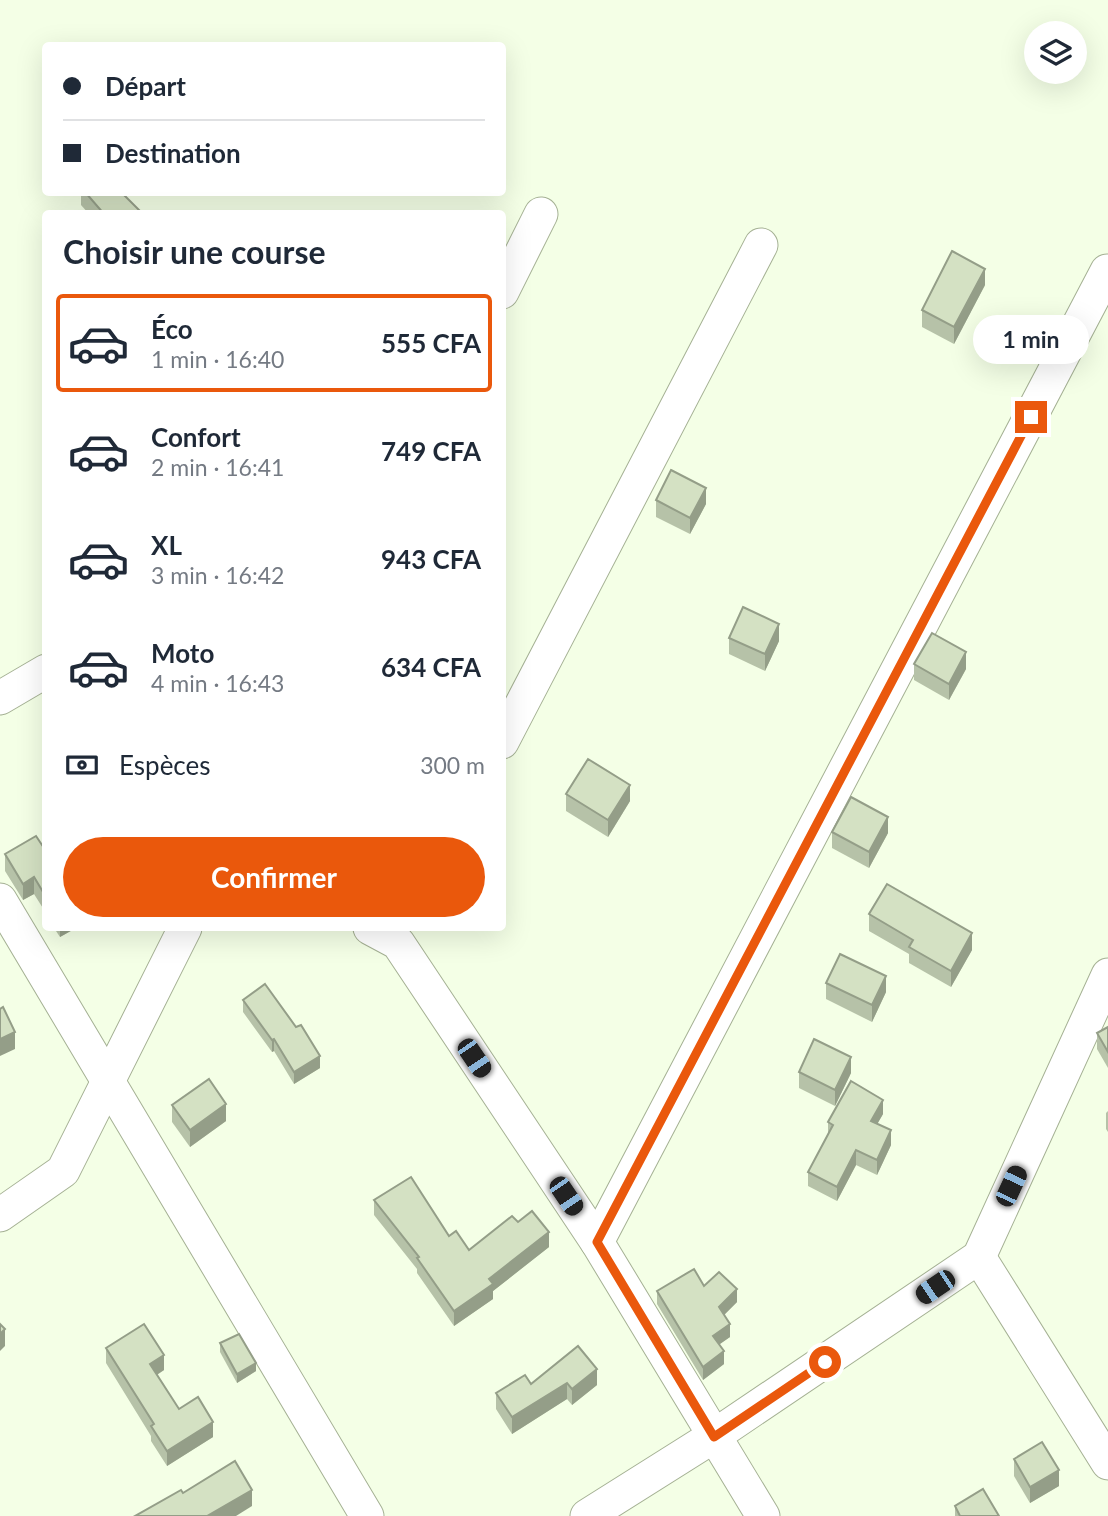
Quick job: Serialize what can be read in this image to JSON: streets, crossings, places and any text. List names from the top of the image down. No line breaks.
{"page":{"banner":["Départ","Destination"],"heading":"Choisir une course","list":[{"name":"Éco","note":"1 min · 16:40","value":"555 CFA"},{"name":"Confort","note":"2 min · 16:41","value":"749 CFA"},{"name":"XL","note":"3 min · 16:42","value":"943 CFA"},{"name":"Moto","note":"4 min · 16:43","value":"634 CFA"}],"bubble":"1 min","pay":["Espèces","300 m"],"buttons":"Confirmer"}}
